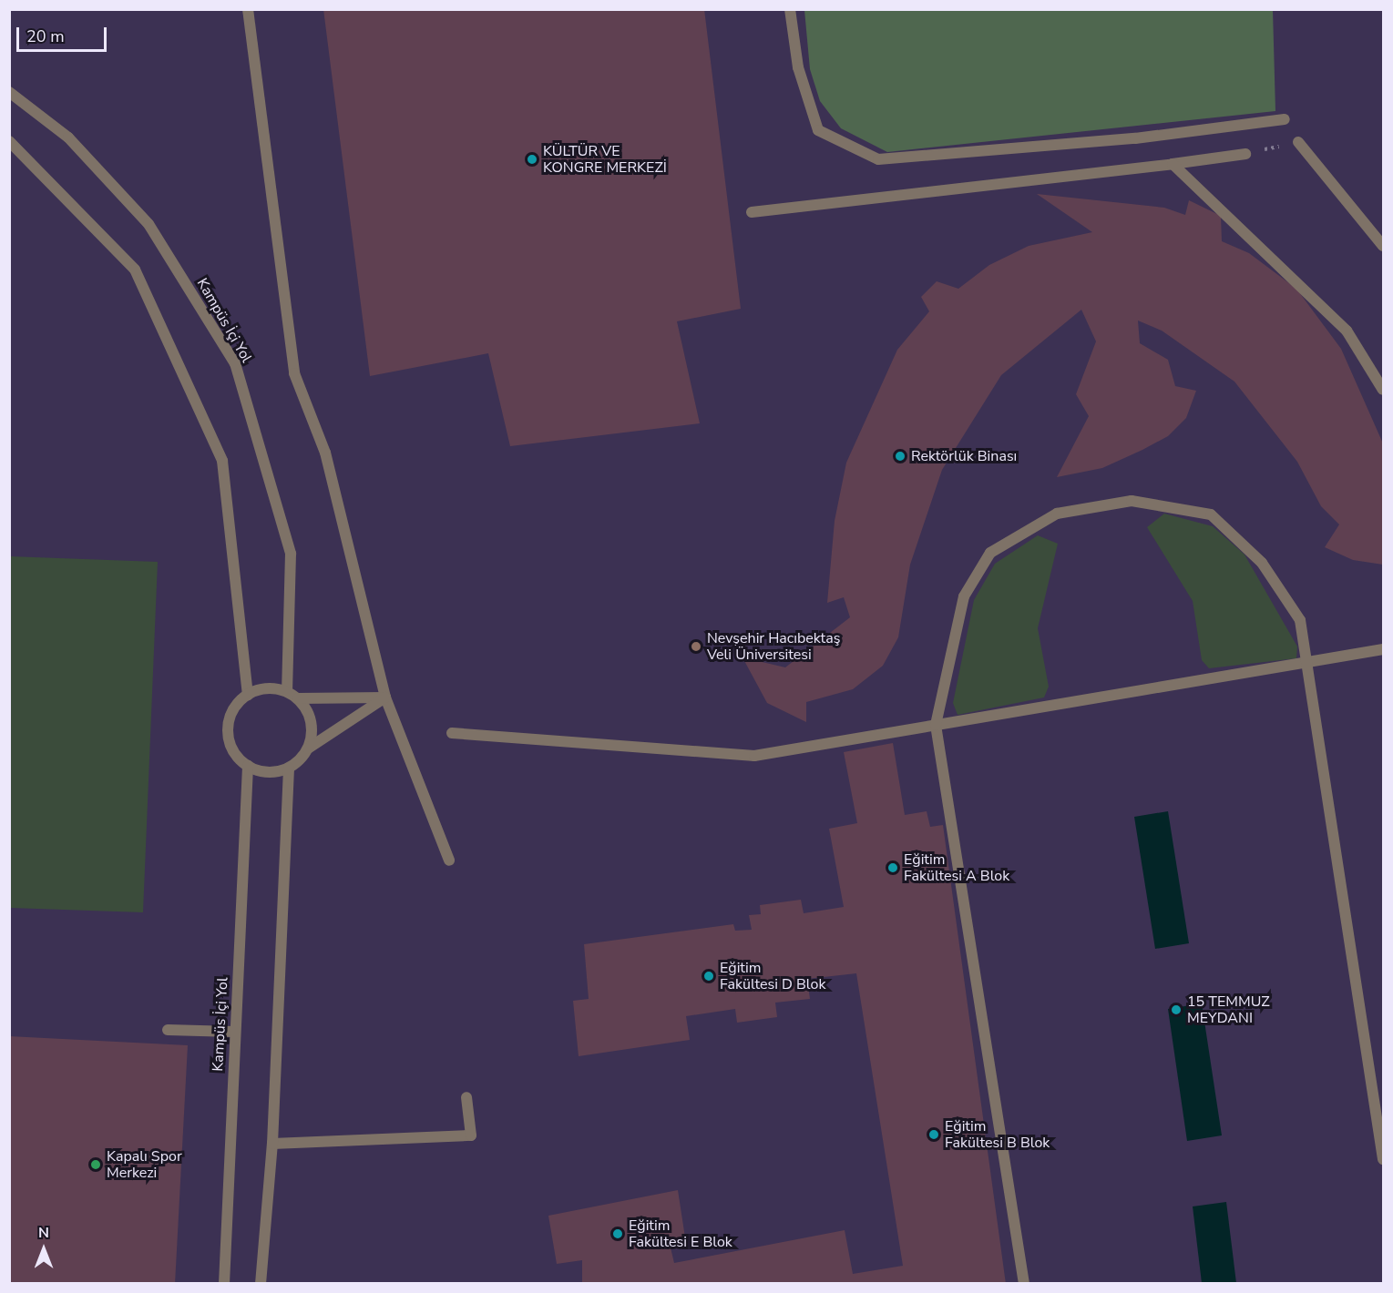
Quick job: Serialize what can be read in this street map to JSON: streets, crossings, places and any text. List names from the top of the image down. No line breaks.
{"streets":{"street":["Kampüs İçi Yol"]},"places":["KÜLTÜR VE KONGRE MERKEZİ","Rektörlük Binası","Nevşehir Hacıbektaş Veli Üniversitesi","Eğitim Fakültesi A Blok","Eğitim Fakültesi D Blok","15 TEMMUZ MEYDANI","Eğitim Fakültesi B Blok","Kapalı Spor Merkezi","Eğitim Fakültesi E Blok"],"scale_bar":"20 m","north":"top"}
